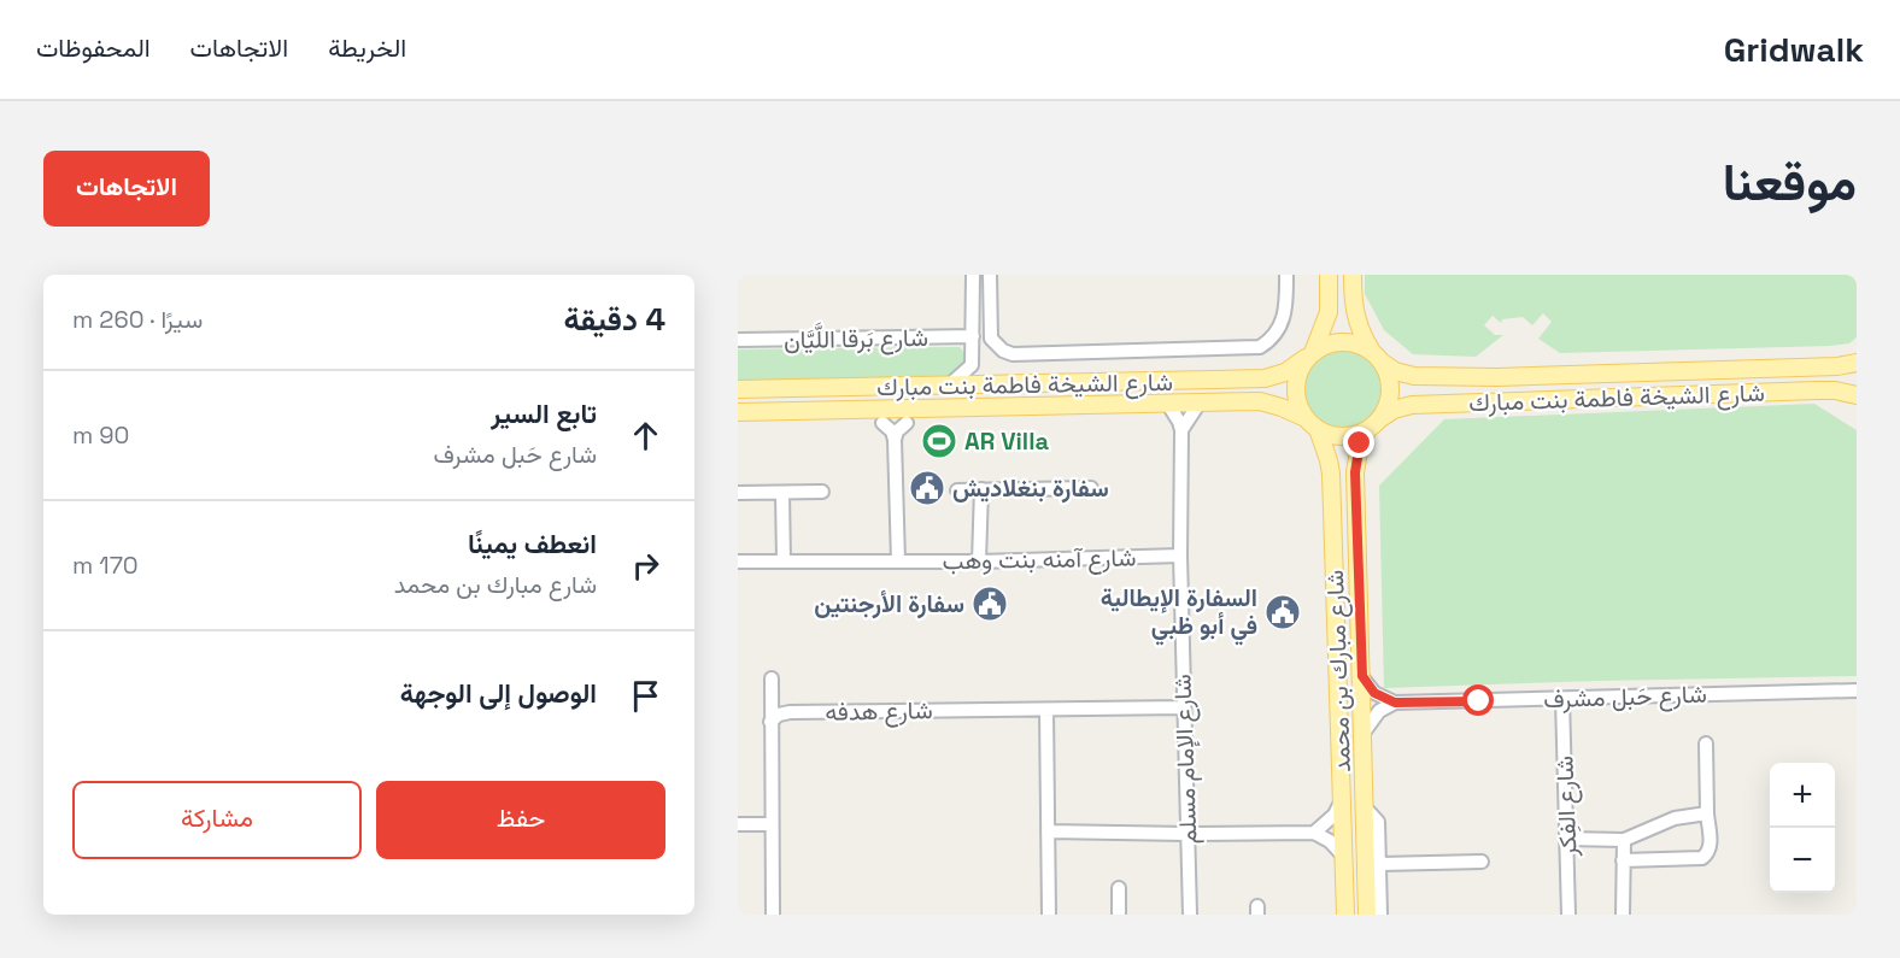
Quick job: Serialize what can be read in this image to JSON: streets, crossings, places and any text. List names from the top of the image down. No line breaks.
{"streets":{"main road":["شارع الشيخة فاطمة بنت مبارك","شارع مبارك بن محمد"],"street":["شارع بَرقا اللَّيَّان","شارع آمنه بنت وهب","شارع حَبل مشرف","شارع هدفه","شارع الإمام مسلم","شارع الفِكر"]},"crossings":[["شارع الشيخة فاطمة بنت مبارك","شارع مبارك بن محمد"],["شارع الشيخة فاطمة بنت مبارك","شارع الإمام مسلم"],["شارع آمنه بنت وهب","شارع الإمام مسلم"],["شارع حَبل مشرف","شارع الفِكر"],["شارع هدفه","شارع الإمام مسلم"]],"places":{"sports":["AR Villa"],"public building":["سفارة بنغلاديش","سفارة الأرجنتين","السفارة الإيطالية في أبو ظبي"]},"page":{"header":"Gridwalk","nav":["الخريطة","الاتجاهات","المحفوظات"],"title":"موقعنا","buttons":["الاتجاهات",["حفظ","مشاركة"]],"heading":["4 دقيقة","سيرًا · 260 m"],"list":[["تابع السير","شارع حَبل مشرف","90 m"],["انعطف يمينًا","شارع مبارك بن محمد","170 m"],"الوصول إلى الوجهة"],"map_buttons":["+","−"]}}
